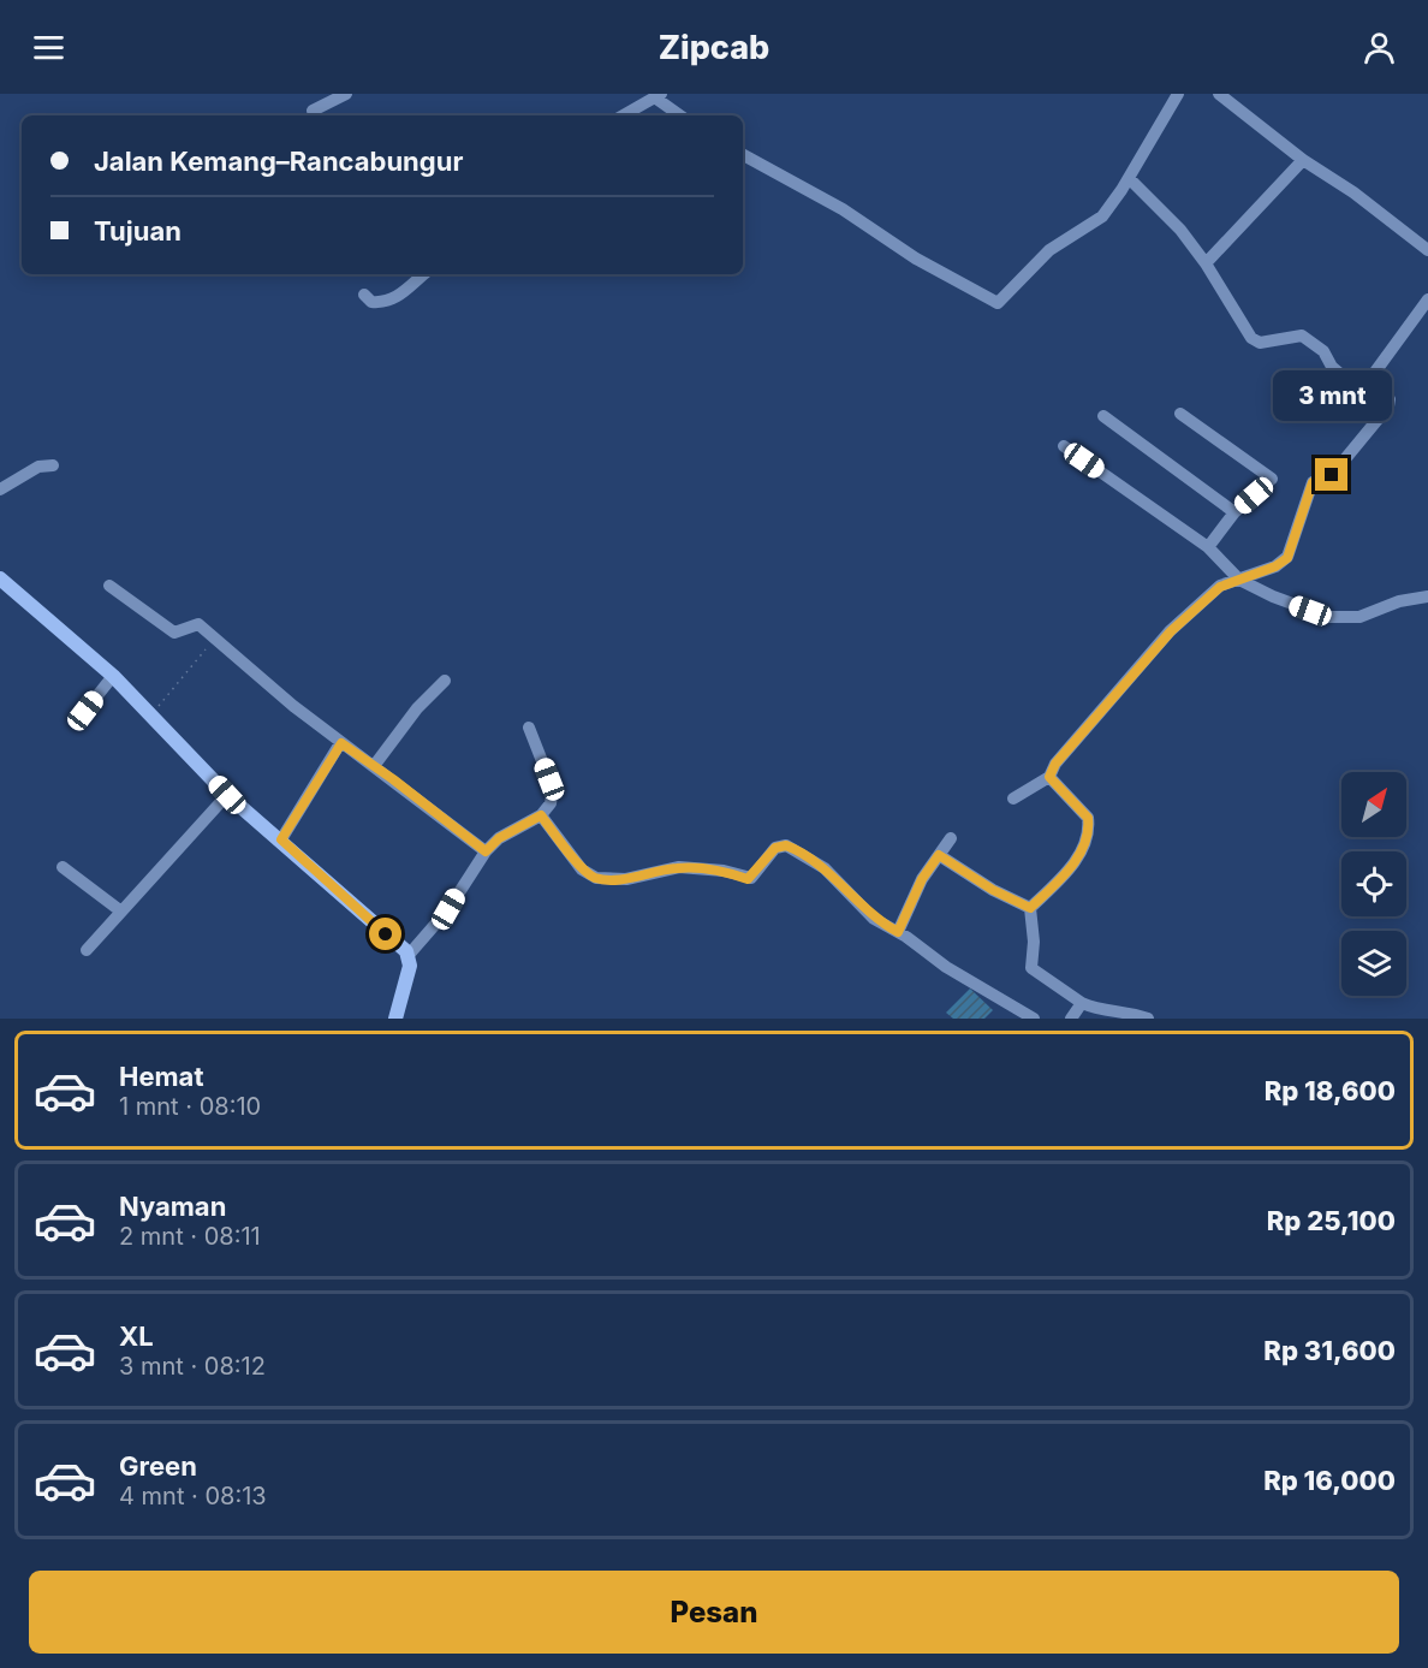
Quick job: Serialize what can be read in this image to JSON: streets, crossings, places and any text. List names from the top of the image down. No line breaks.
{"north":"top right","page":{"header":"Zipcab","banner":["Jalan Kemang–Rancabungur","Tujuan"],"bubble":"3 mnt","list":[{"name":"Hemat","note":"1 mnt · 08:10","value":"Rp 18,600"},{"name":"Nyaman","note":"2 mnt · 08:11","value":"Rp 25,100"},{"name":"XL","note":"3 mnt · 08:12","value":"Rp 31,600"},{"name":"Green","note":"4 mnt · 08:13","value":"Rp 16,000"}],"buttons":"Pesan"}}
